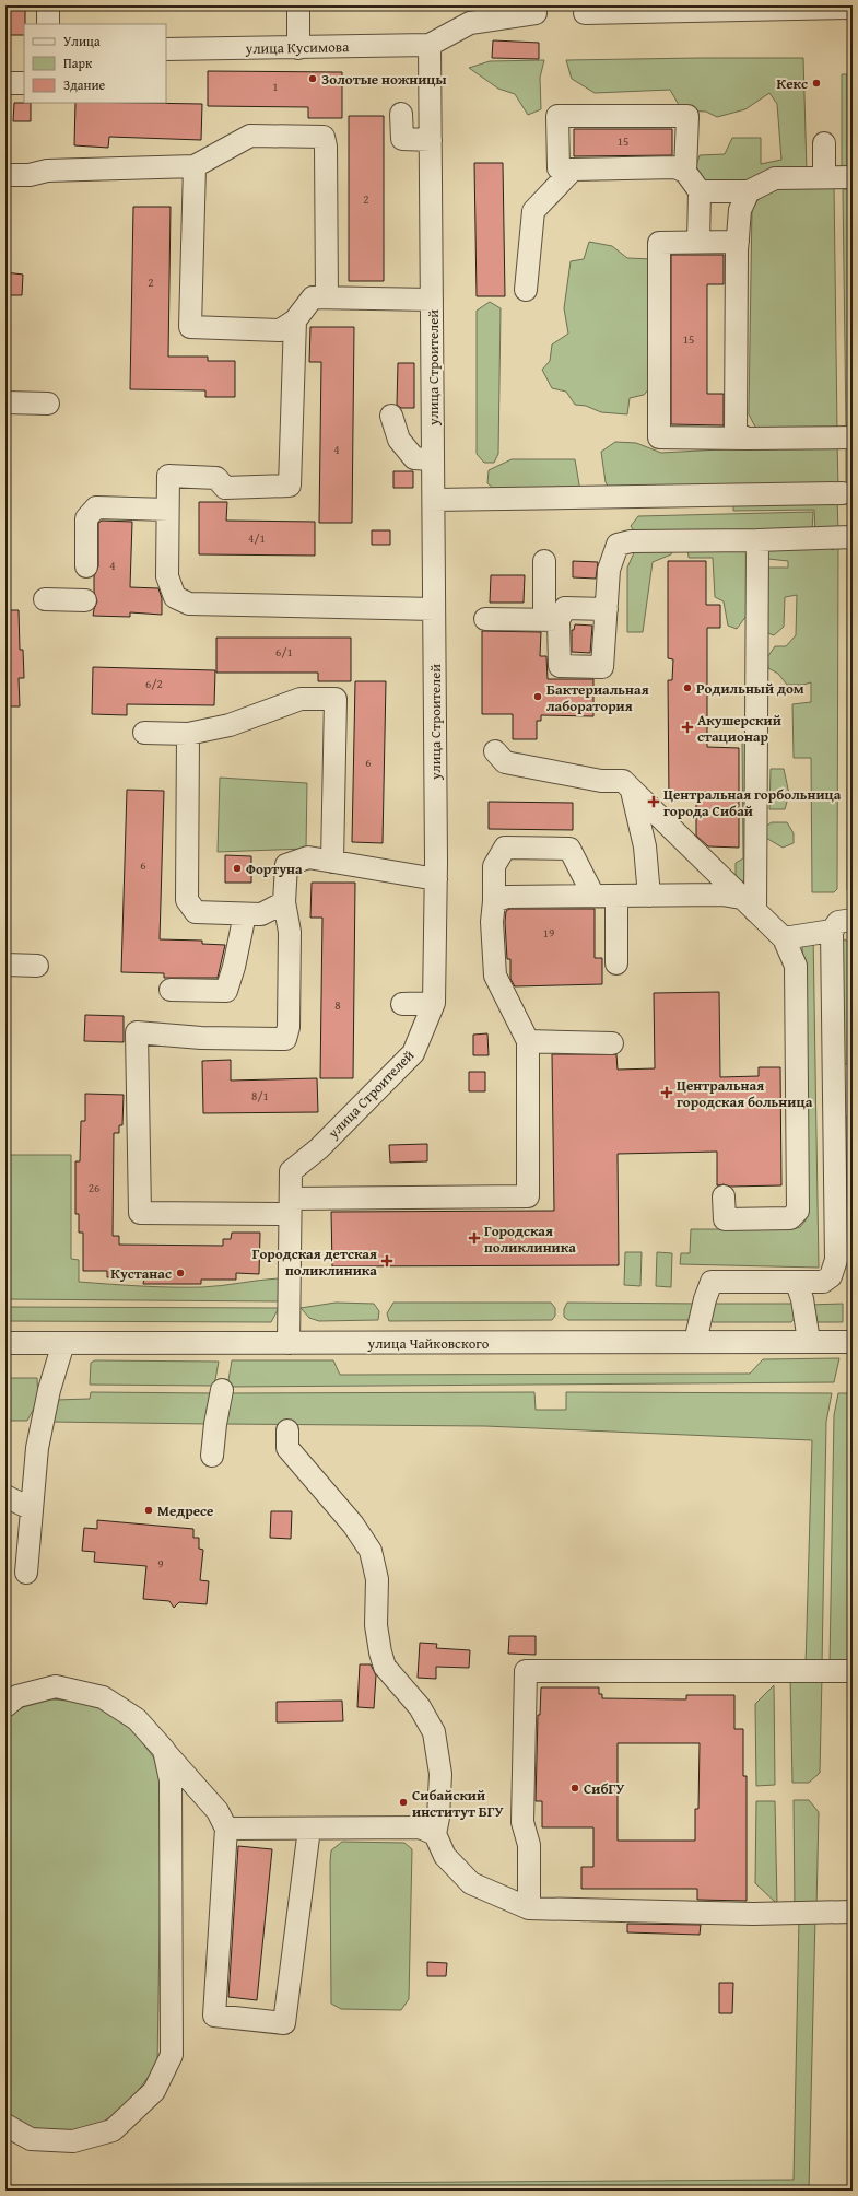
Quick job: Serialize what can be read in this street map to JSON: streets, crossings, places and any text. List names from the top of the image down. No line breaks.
{"streets":{"street":["улица Кусимова","улица Строителей","улица Чайковского"]},"crossings":[["улица Кусимова","улица Строителей"],["улица Строителей","улица Чайковского"]],"places":{"other":["Золотые ножницы","Кекс","Родильный дом","Бактериальная лаборатория","Фортуна","Кустанас","Медресе","СибГУ","Сибайский институт БГУ"],"health":["Акушерский стационар","Центральная горбольница города Сибай","Центральная городская больница","Городская поликлиника","Городская детская поликлиника"]},"house_numbers":["1","15","2","2","15","4","4/1","4","6/1","6/2","6","6","19","8","8/1","26","9"],"legend":["Улица","Парк","Здание"]}
